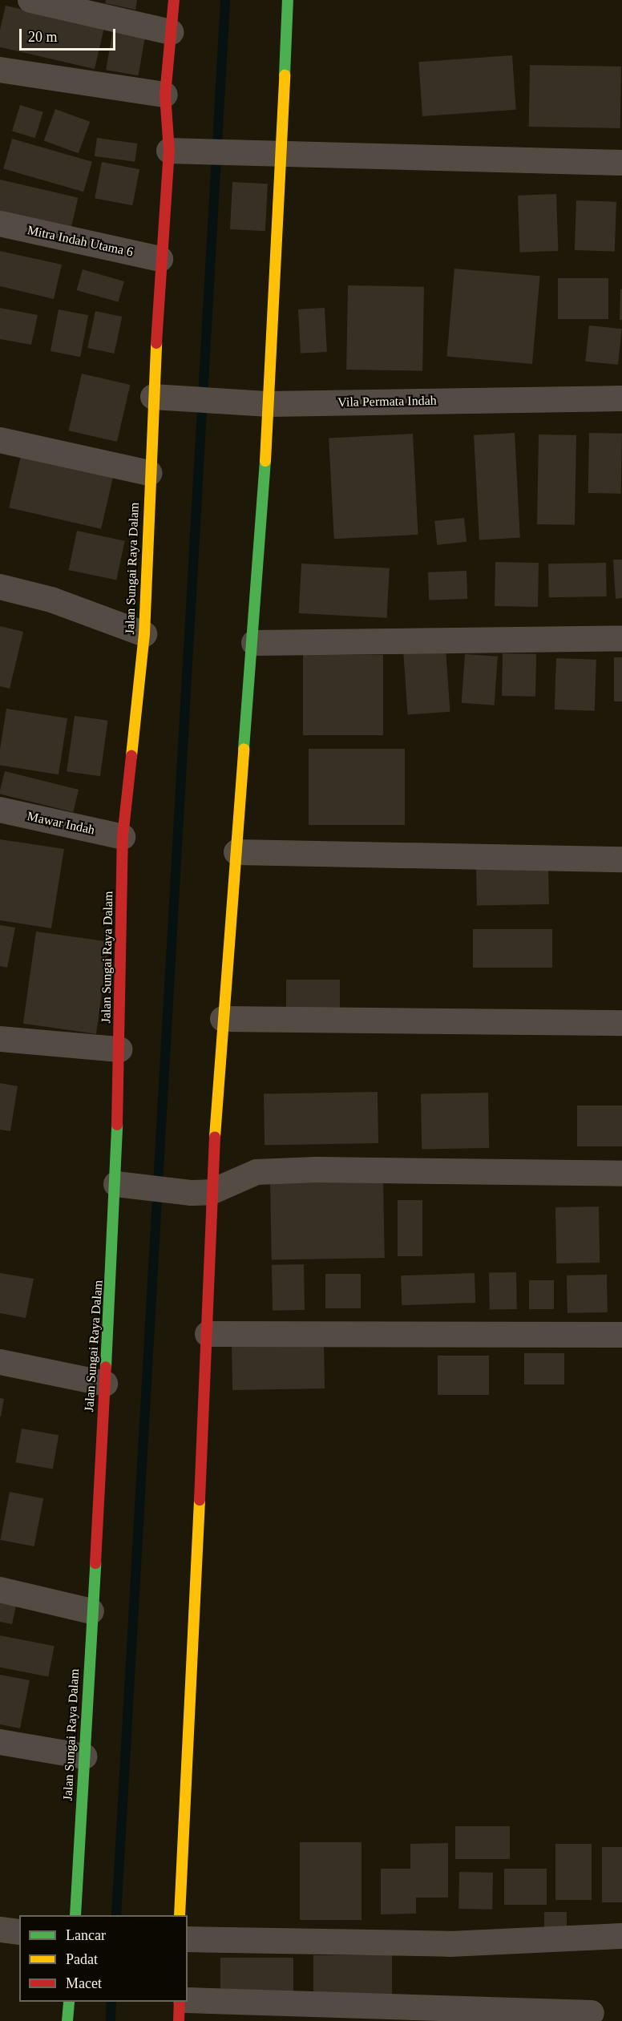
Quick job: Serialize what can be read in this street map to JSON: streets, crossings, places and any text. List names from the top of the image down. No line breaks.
{"streets":{"street":["Mitra Indah Utama 6","Vila Permata Indah","Jalan Sungai Raya Dalam","Mawar Indah"]},"crossings":[["Mitra Indah Utama 6","Jalan Sungai Raya Dalam"],["Vila Permata Indah","Jalan Sungai Raya Dalam"],["Jalan Sungai Raya Dalam","Mawar Indah"]],"legend":["Lancar","Padat","Macet"],"scale_bar":"20 m"}
